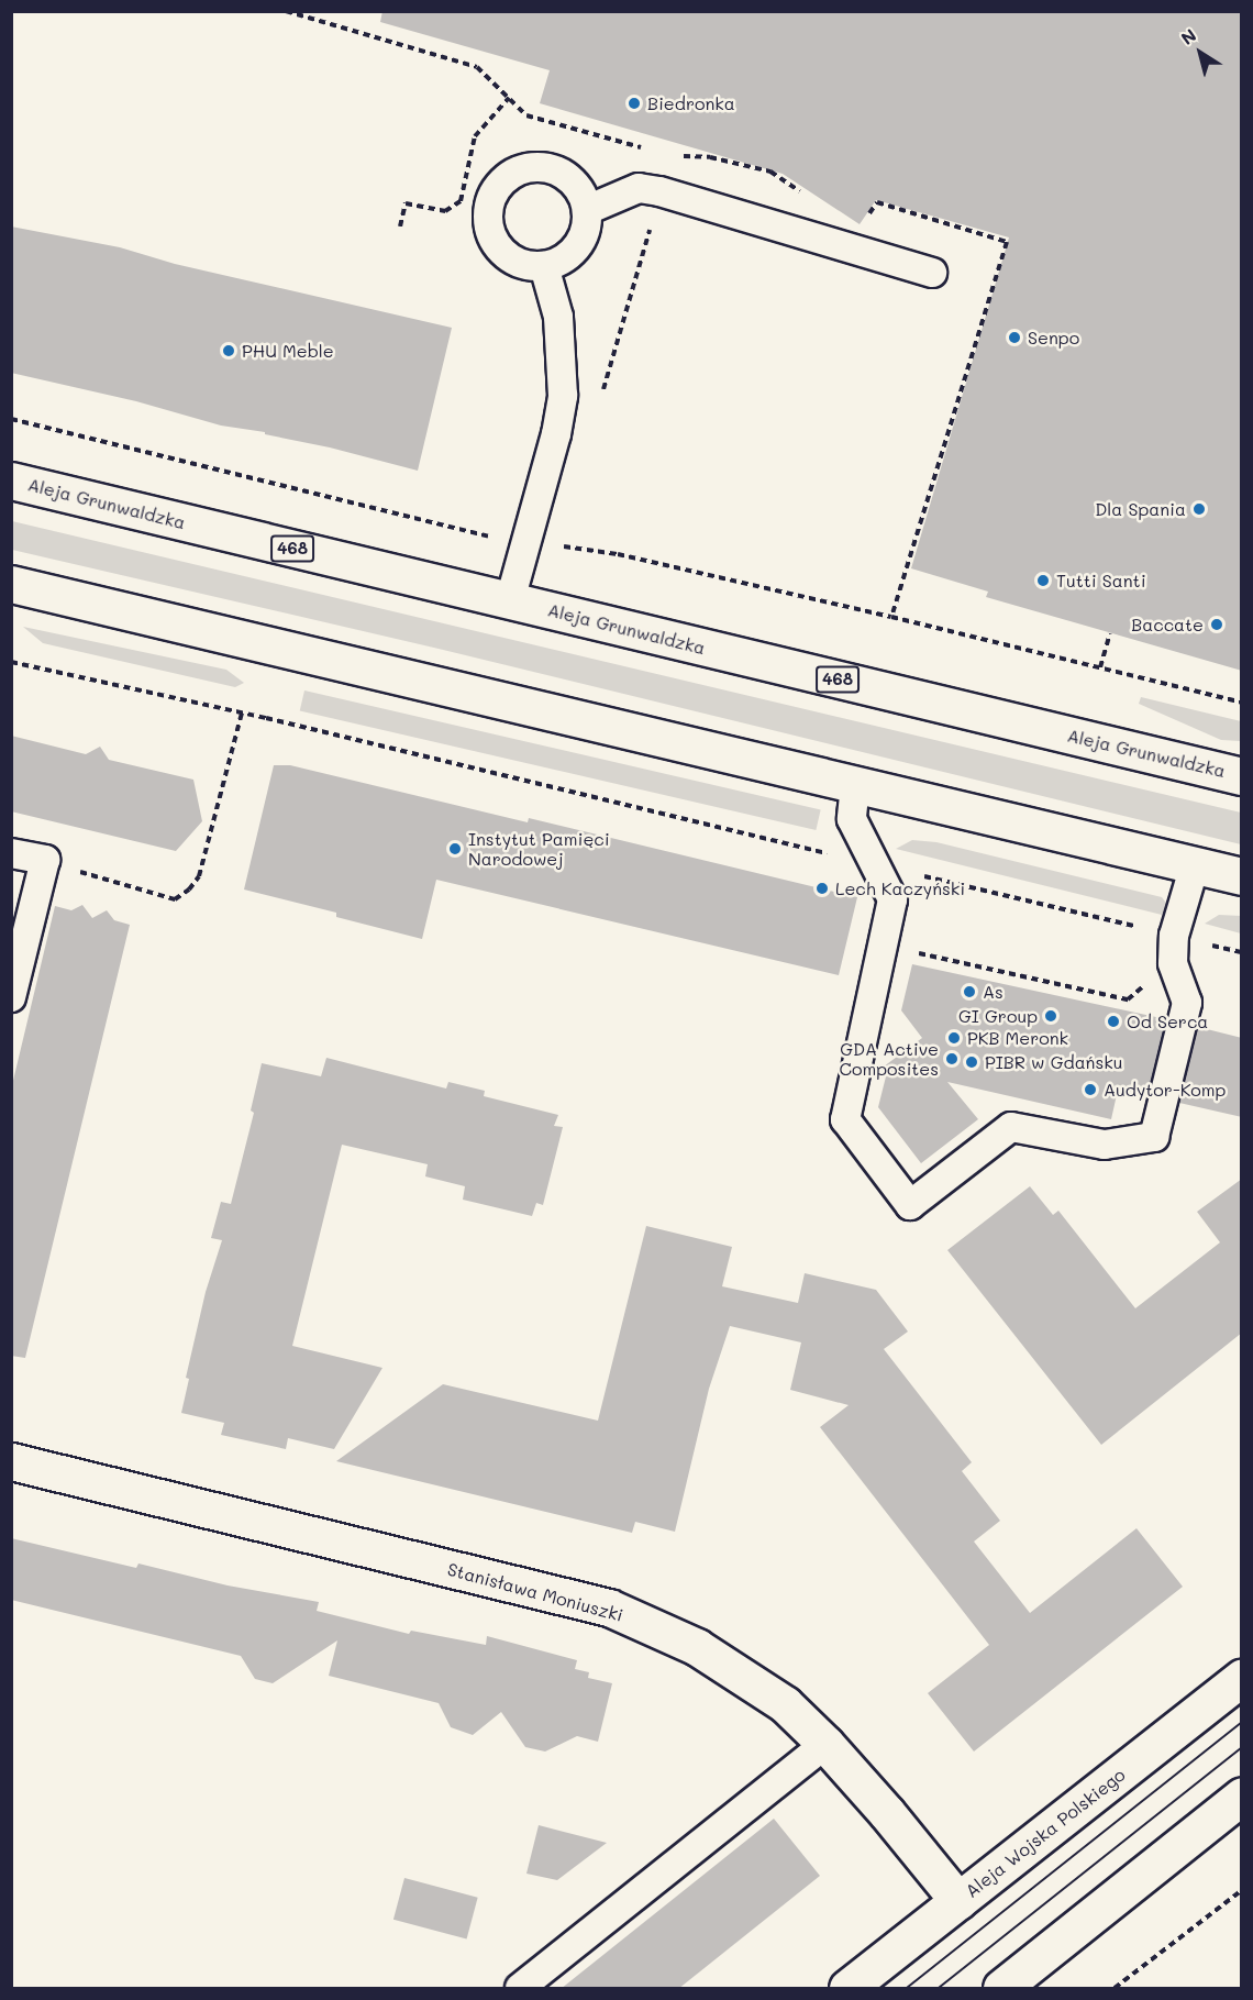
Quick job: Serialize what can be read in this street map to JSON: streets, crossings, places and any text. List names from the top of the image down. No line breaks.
{"streets":{"main road":["Aleja Grunwaldzka","468","Stanisława Moniuszki","Aleja Wojska Polskiego"]},"crossings":[["Stanisława Moniuszki","Aleja Wojska Polskiego"]],"places":["Biedronka","Senpo","PHU Meble","Dla Spania","Tutti Santi","Baccate","Instytut Pamięci Narodowej","Lech Kaczyński","As","GI Group","Od Serca","PKB Meronk","GDA Active Composites","PIBR w Gdańsku","Audytor-Komp"],"north":"top left"}
